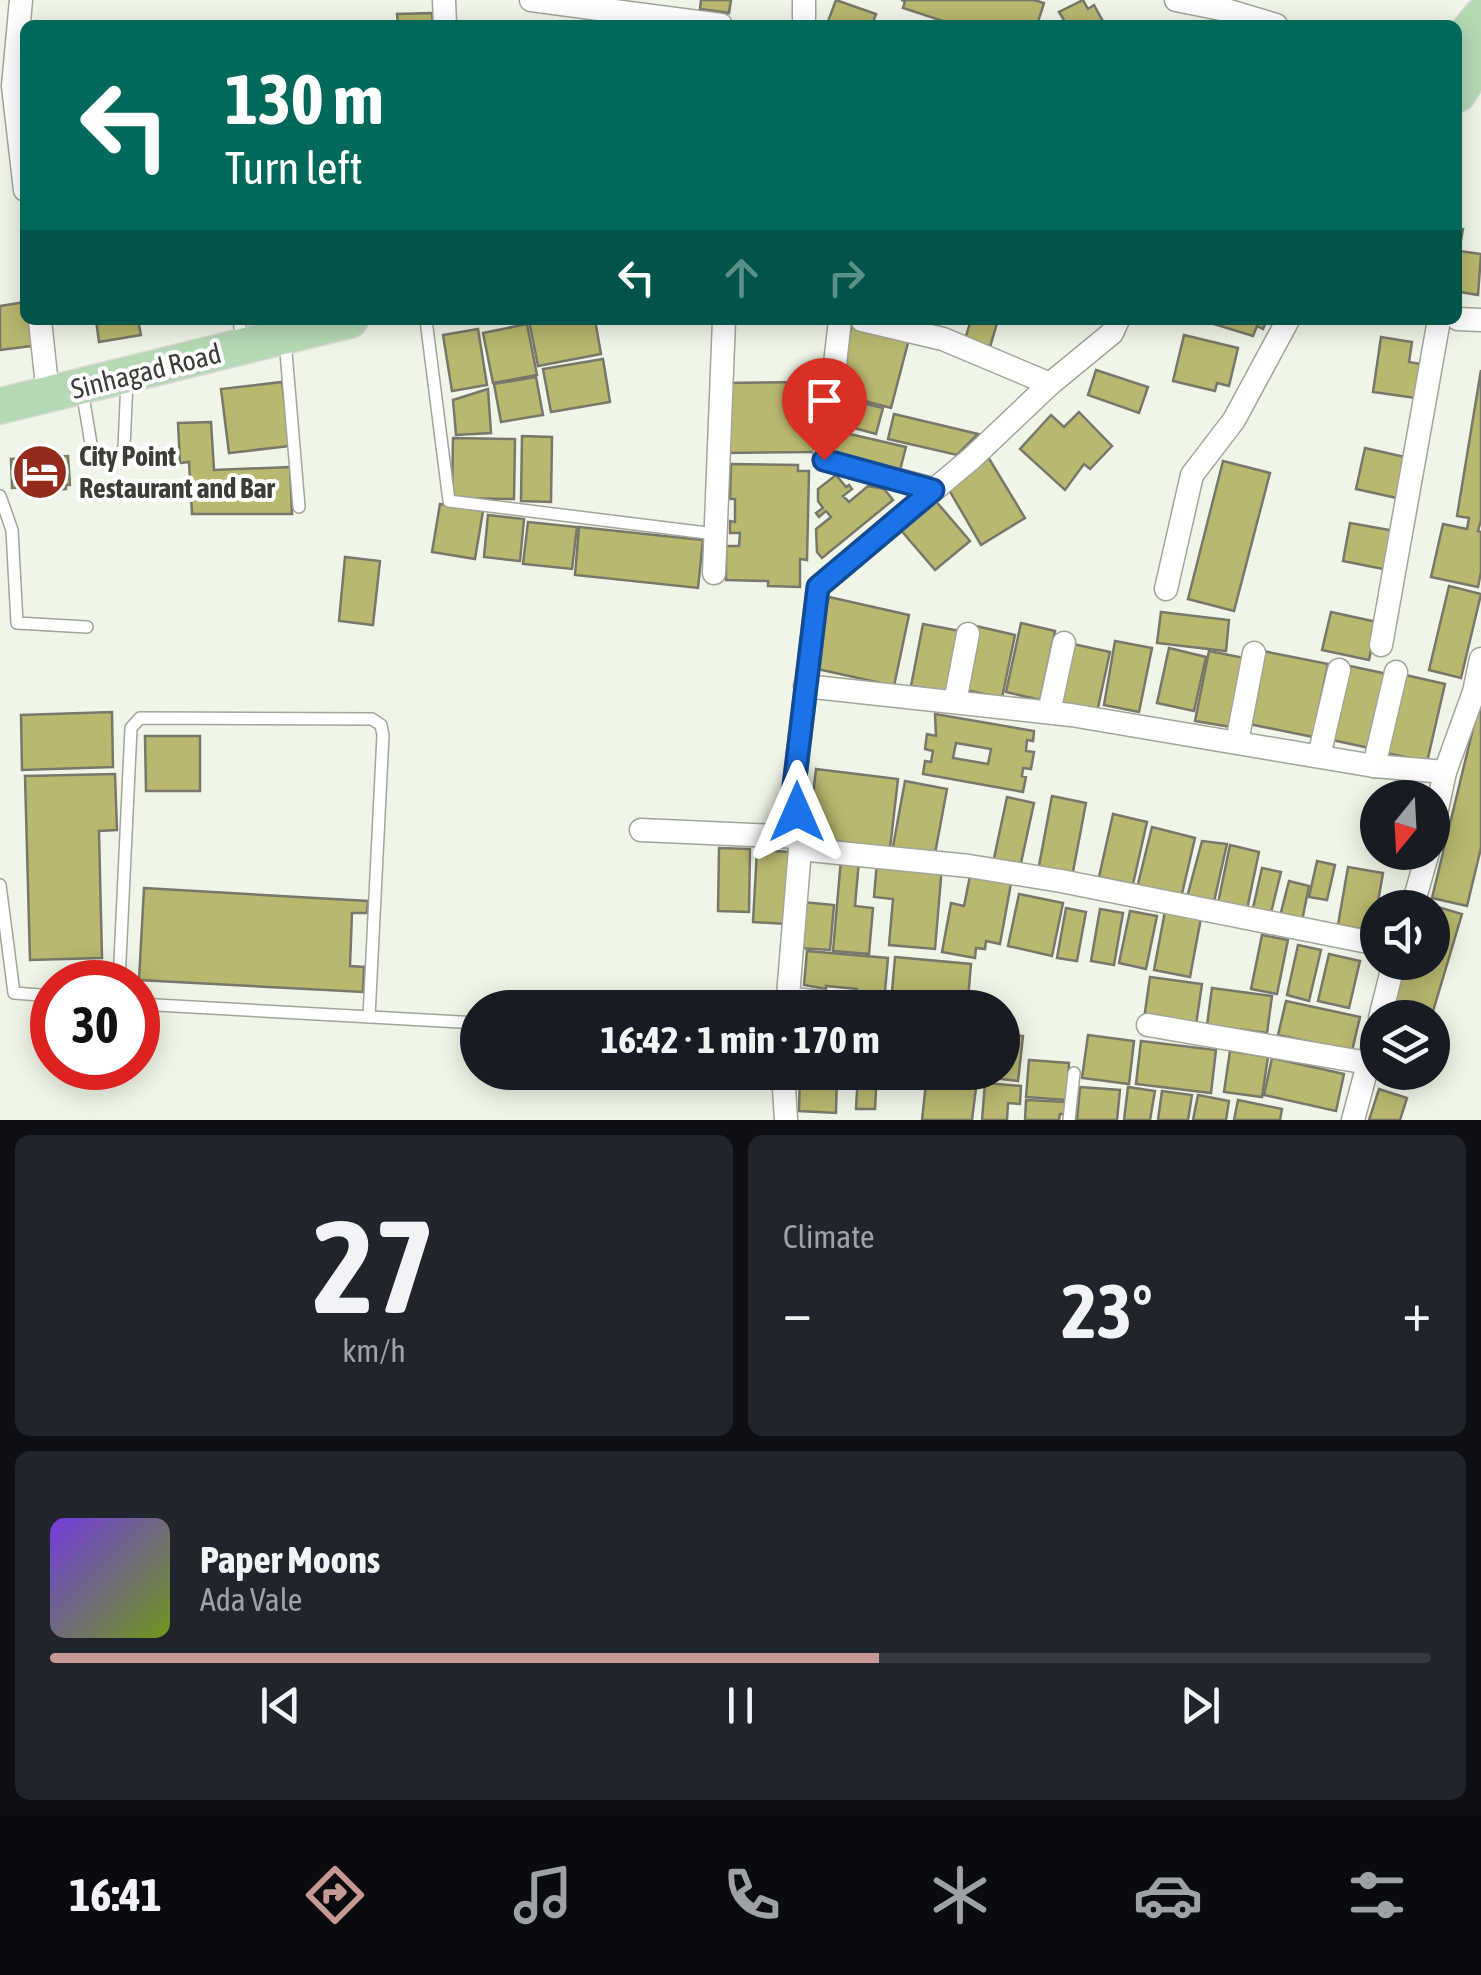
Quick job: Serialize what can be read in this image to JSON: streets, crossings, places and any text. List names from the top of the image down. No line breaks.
{"streets":{"main road":["Sinhagad Road"]},"places":{"hotel":["City Point Restaurant and Bar"]},"north":"bottom","page":{"turn":["130 m","Turn left"],"limit":"30","trip":"16:42 · 1 min · 170 m","tile":[["27","km/h"],"Climate"],"heat":["−","23°","+"],"song":["Paper Moons","Ada Vale"],"tabs":"16:41"}}
